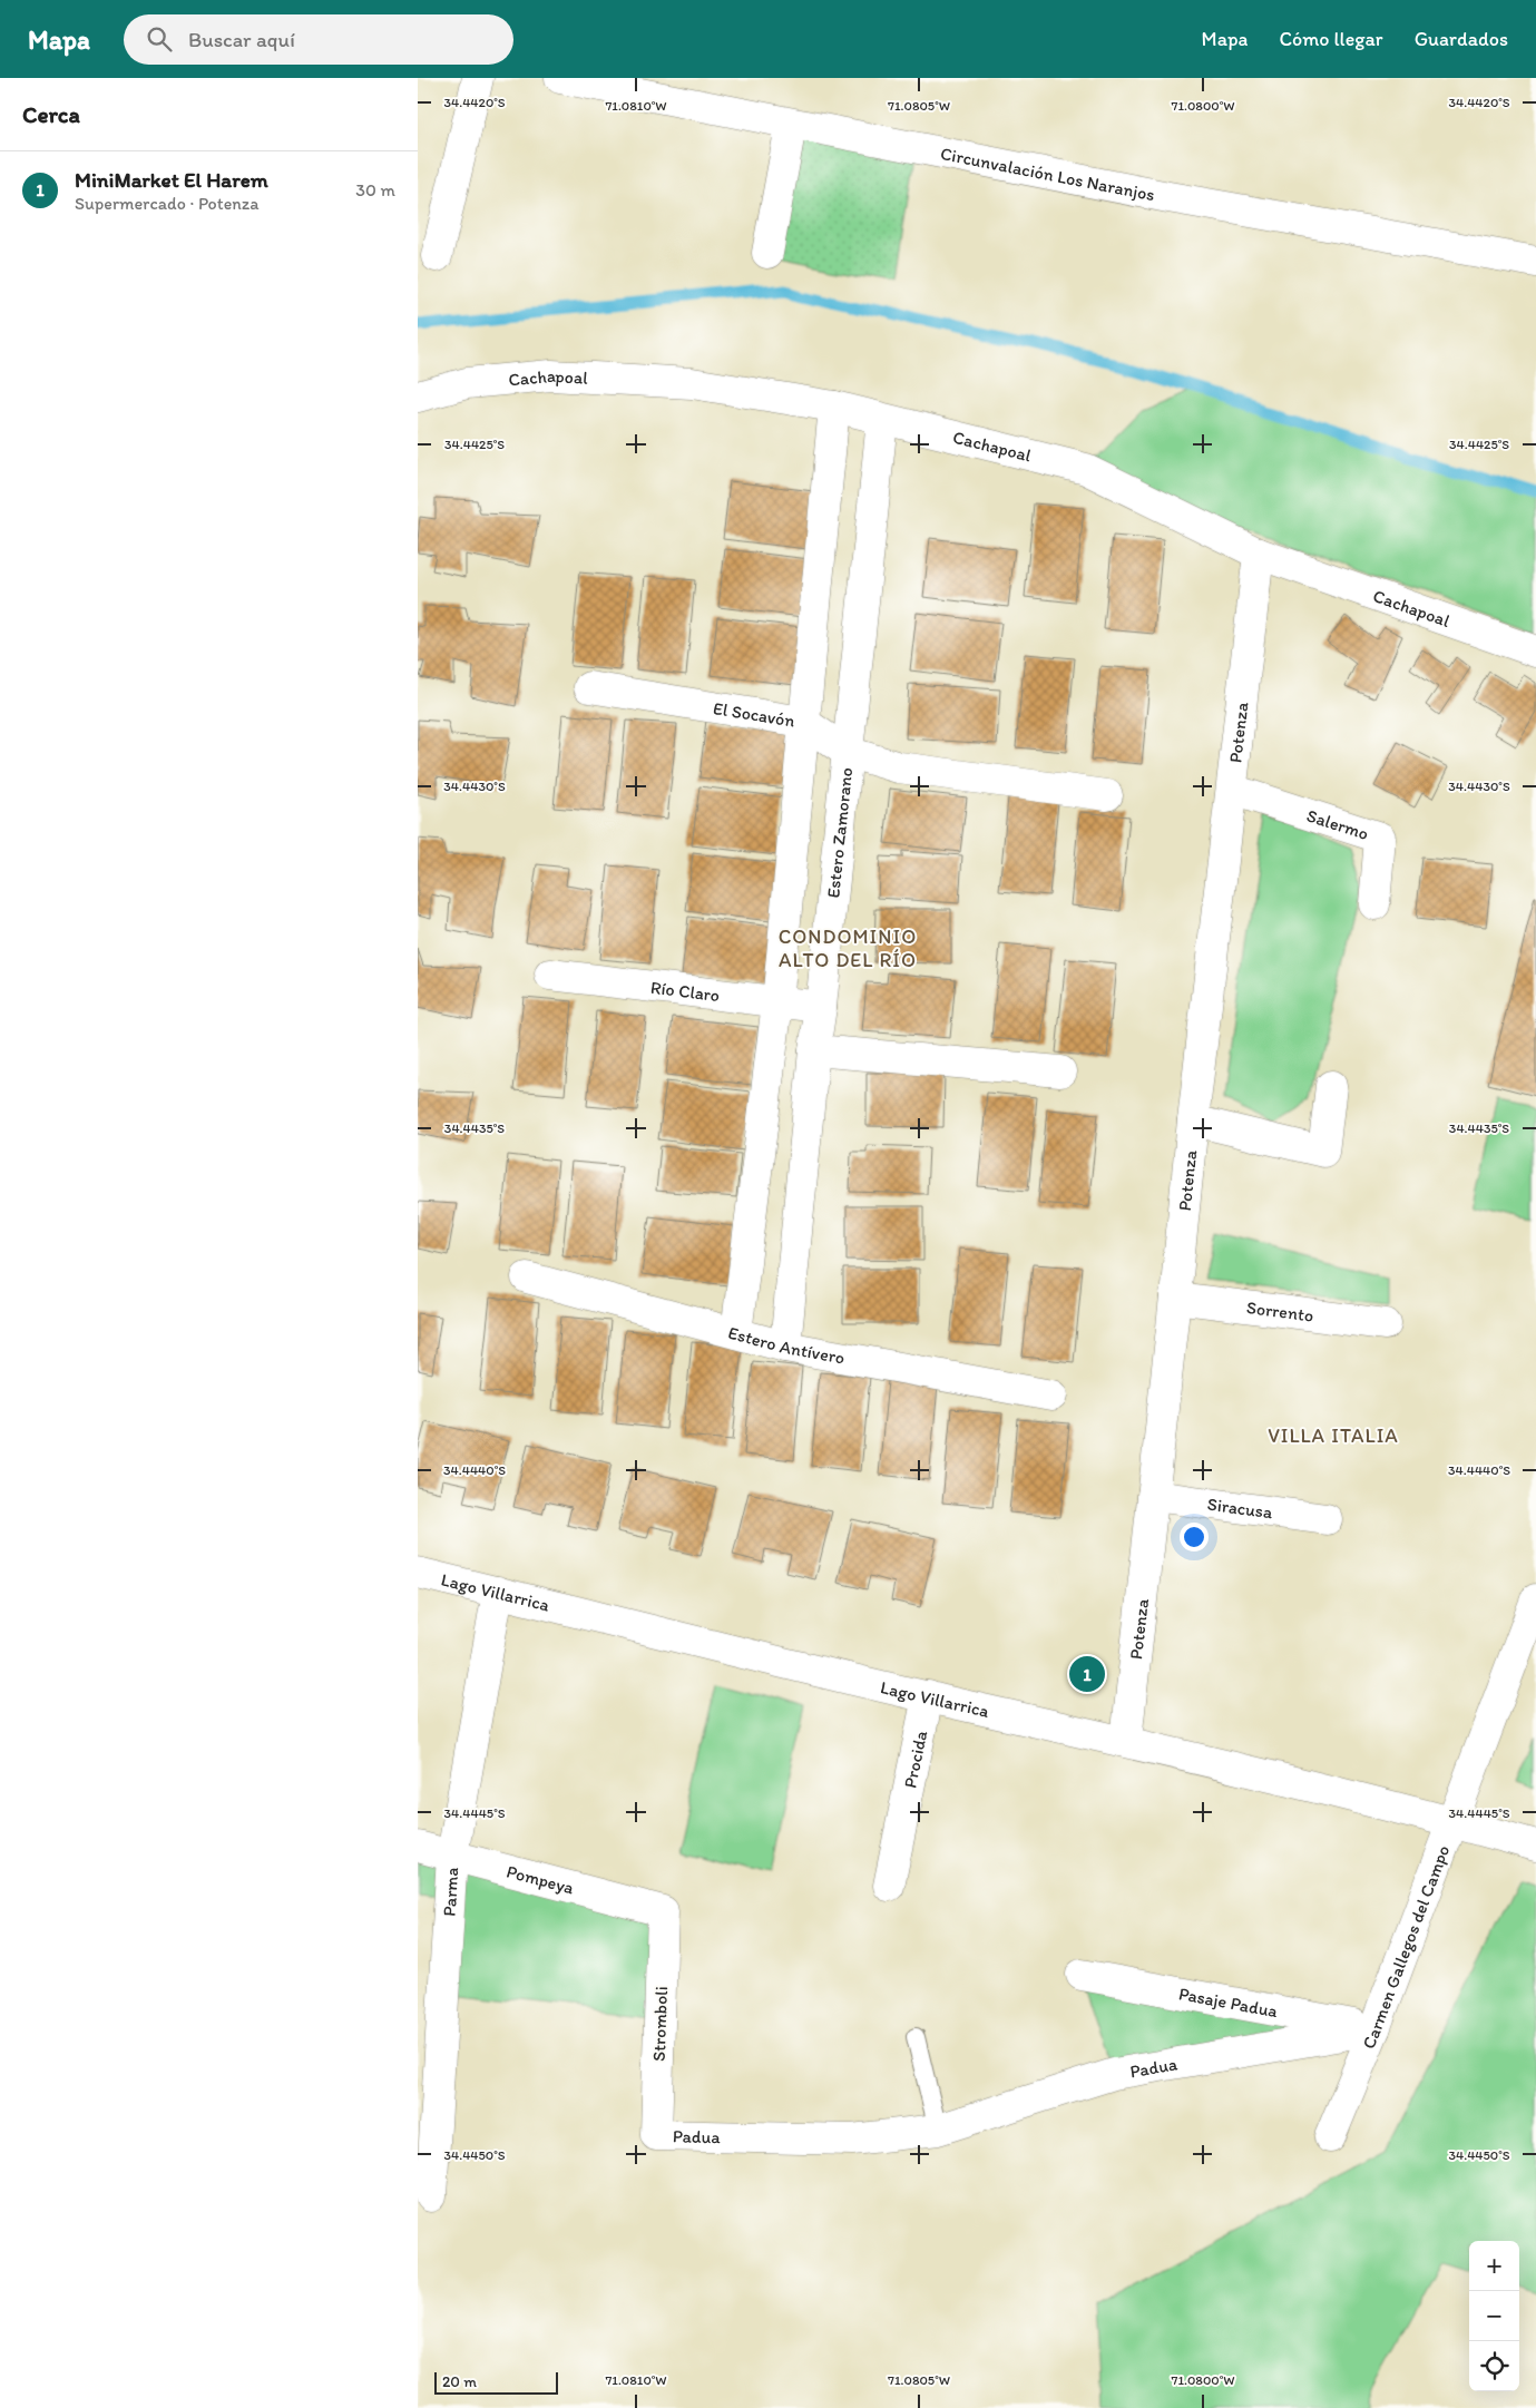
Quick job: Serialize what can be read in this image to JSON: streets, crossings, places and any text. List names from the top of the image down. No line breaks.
{"streets":{"street":["Circunvalación Los Naranjos","Cachapoal","El Socavón","Potenza","Salermo","Estero Zamorano","Río Claro","Sorrento","Estero Antívero","Siracusa","Lago Villarrica","Procida","Pompeya","Parma","Carmen Gallegos del Campo","Pasaje Padua","Stromboli","Padua"]},"crossings":[["Cachapoal","Potenza"],["Cachapoal","Estero Zamorano"],["El Socavón","Estero Zamorano"],["Potenza","Salermo"],["Potenza","Sorrento"],["Potenza","Siracusa"],["Potenza","Lago Villarrica"],["Estero Zamorano","Río Claro"],["Estero Zamorano","Estero Antívero"],["Lago Villarrica","Procida"],["Lago Villarrica","Parma"],["Lago Villarrica","Carmen Gallegos del Campo"],["Pompeya","Parma"],["Pompeya","Stromboli"],["Carmen Gallegos del Campo","Pasaje Padua"],["Carmen Gallegos del Campo","Padua"],["Pasaje Padua","Padua"],["Stromboli","Padua"]],"districts":["CONDOMINIO ALTO DEL RÍO","VILLA ITALIA"],"scale_bar":"20 m","page":{"header":"Mapa","search":"Buscar aquí","nav":["Mapa","Cómo llegar","Guardados"],"heading":"Cerca","list":[{"mark":"1","name":"MiniMarket El Harem","note":"Supermercado · Potenza","value":"30 m"}],"pins":"1","map_buttons":["+","−"],"scale":"20 m"},"coordinates":["34.4420°S","71.0810°W","71.0805°W","71.0800°W","34.4425°S","34.4430°S","34.4435°S","34.4440°S","34.4445°S","34.4450°S"]}
